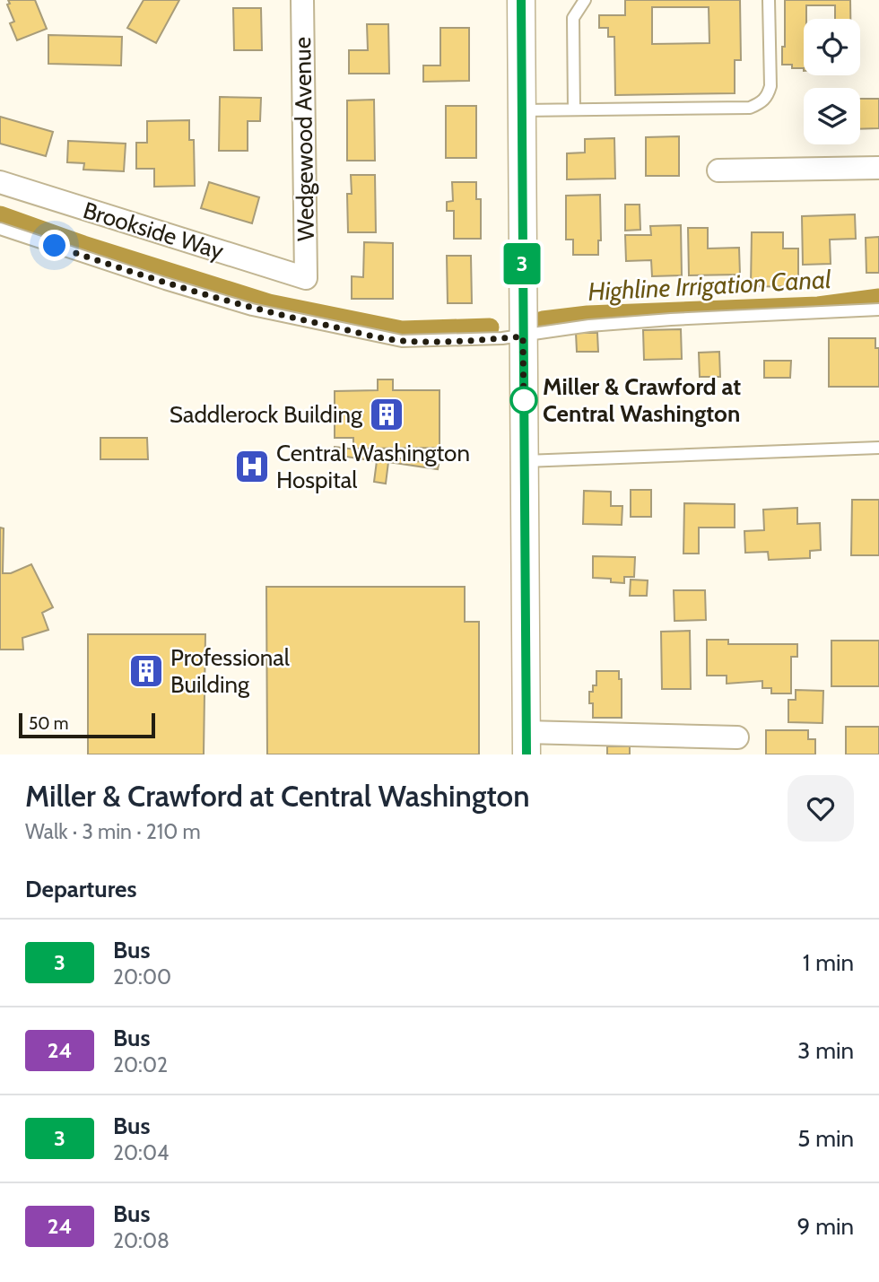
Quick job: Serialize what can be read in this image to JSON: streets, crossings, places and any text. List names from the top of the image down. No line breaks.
{"streets":{"street":["Wedgewood Avenue","Brookside Way"]},"crossings":[["Wedgewood Avenue","Brookside Way"]],"water":["Highline Irrigation Canal"],"places":{"other":["Miller & Crawford at Central Washington"],"building":["Saddlerock Building","Professional Building"],"hospital":["Central Washington Hospital"]},"lines":["bus line 3"],"scale_bar":"50 m","page":{"on_map":"3","scale":"50 m","heading":[["Miller & Crawford at Central Washington","Walk · 3 min · 210 m"],"Departures"],"list":[{"mark":"3","name":"Bus","note":"20:00","value":"1 min"},{"mark":"24","name":"Bus","note":"20:02","value":"3 min"},{"mark":"3","name":"Bus","note":"20:04","value":"5 min"},{"mark":"24","name":"Bus","note":"20:08","value":"9 min"}]}}
